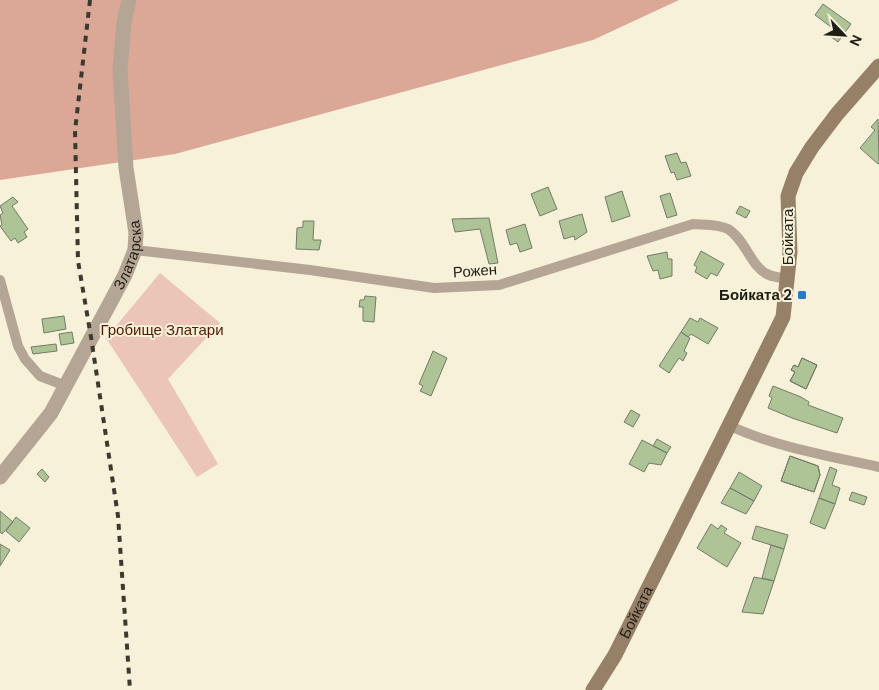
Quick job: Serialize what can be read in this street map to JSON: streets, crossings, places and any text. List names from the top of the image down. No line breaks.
{"streets":{"street":["Бойката","Златарска"],"lane":["Рожен"]},"crossings":[["Бойката","Рожен"],["Златарска","Рожен"]],"parks":["Гробище Златари"],"places":{"transit":["Бойката 2"]},"north":"bottom right"}
